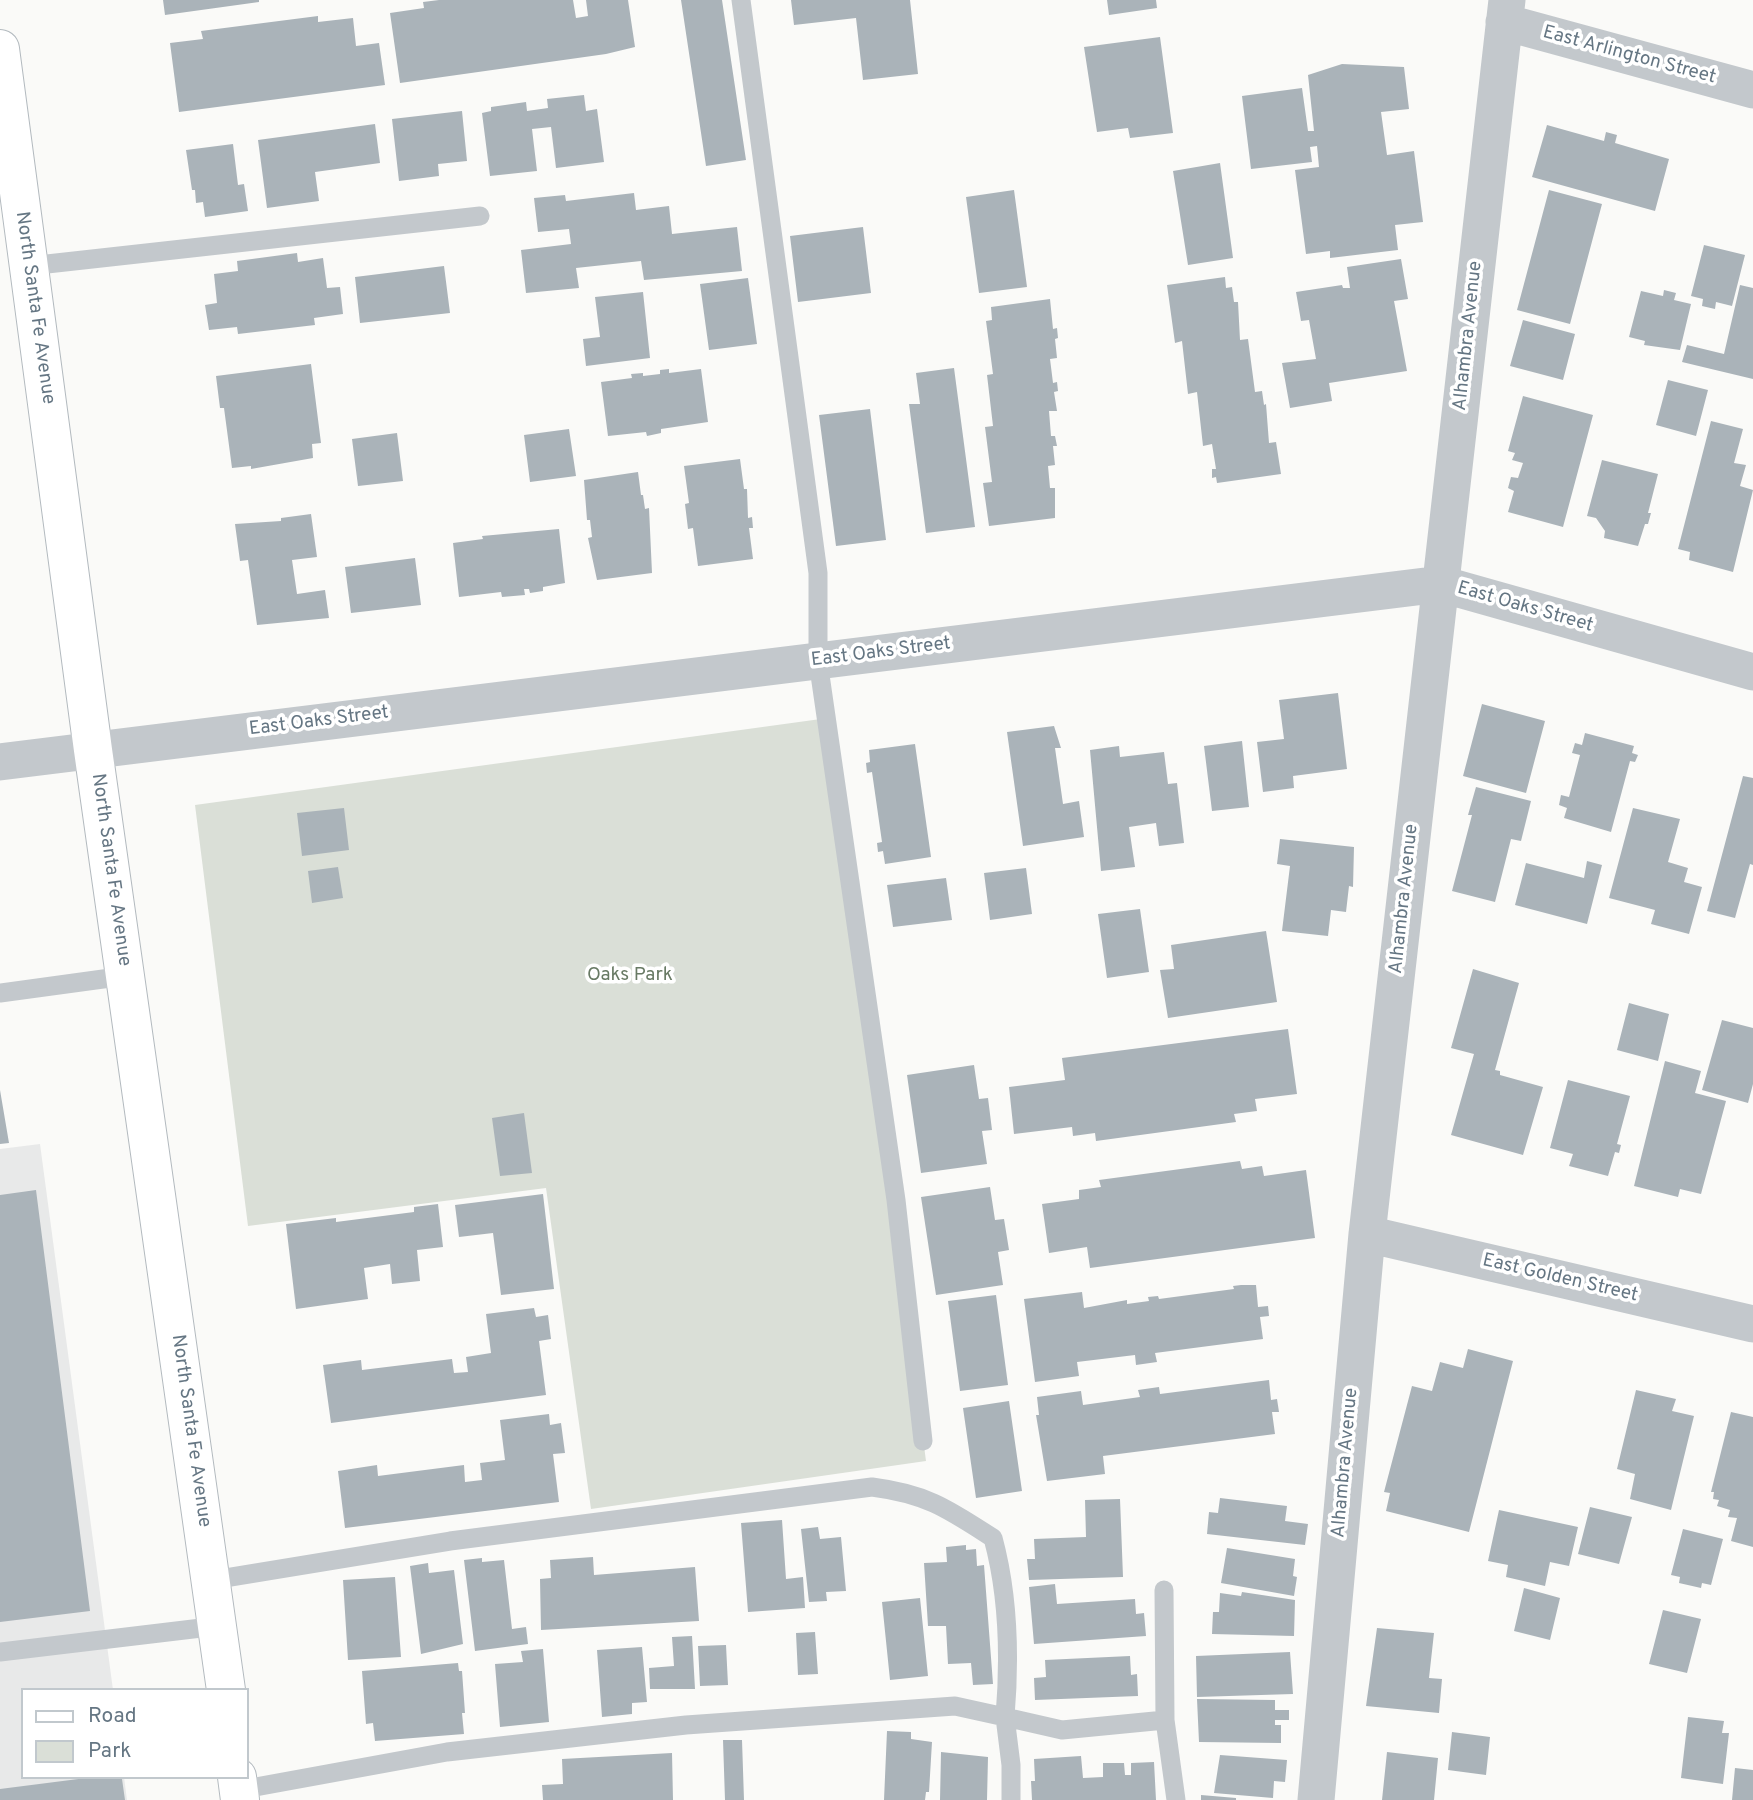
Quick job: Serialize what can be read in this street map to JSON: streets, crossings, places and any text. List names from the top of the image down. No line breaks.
{"streets":{"main road":["North Santa Fe Avenue"],"street":["East Arlington Street","Alhambra Avenue","East Oaks Street","East Golden Street"]},"crossings":[["East Arlington Street","Alhambra Avenue"],["North Santa Fe Avenue","East Oaks Street"],["Alhambra Avenue","East Oaks Street"],["Alhambra Avenue","East Golden Street"]],"parks":["Oaks Park"],"legend":["Road","Park"]}
